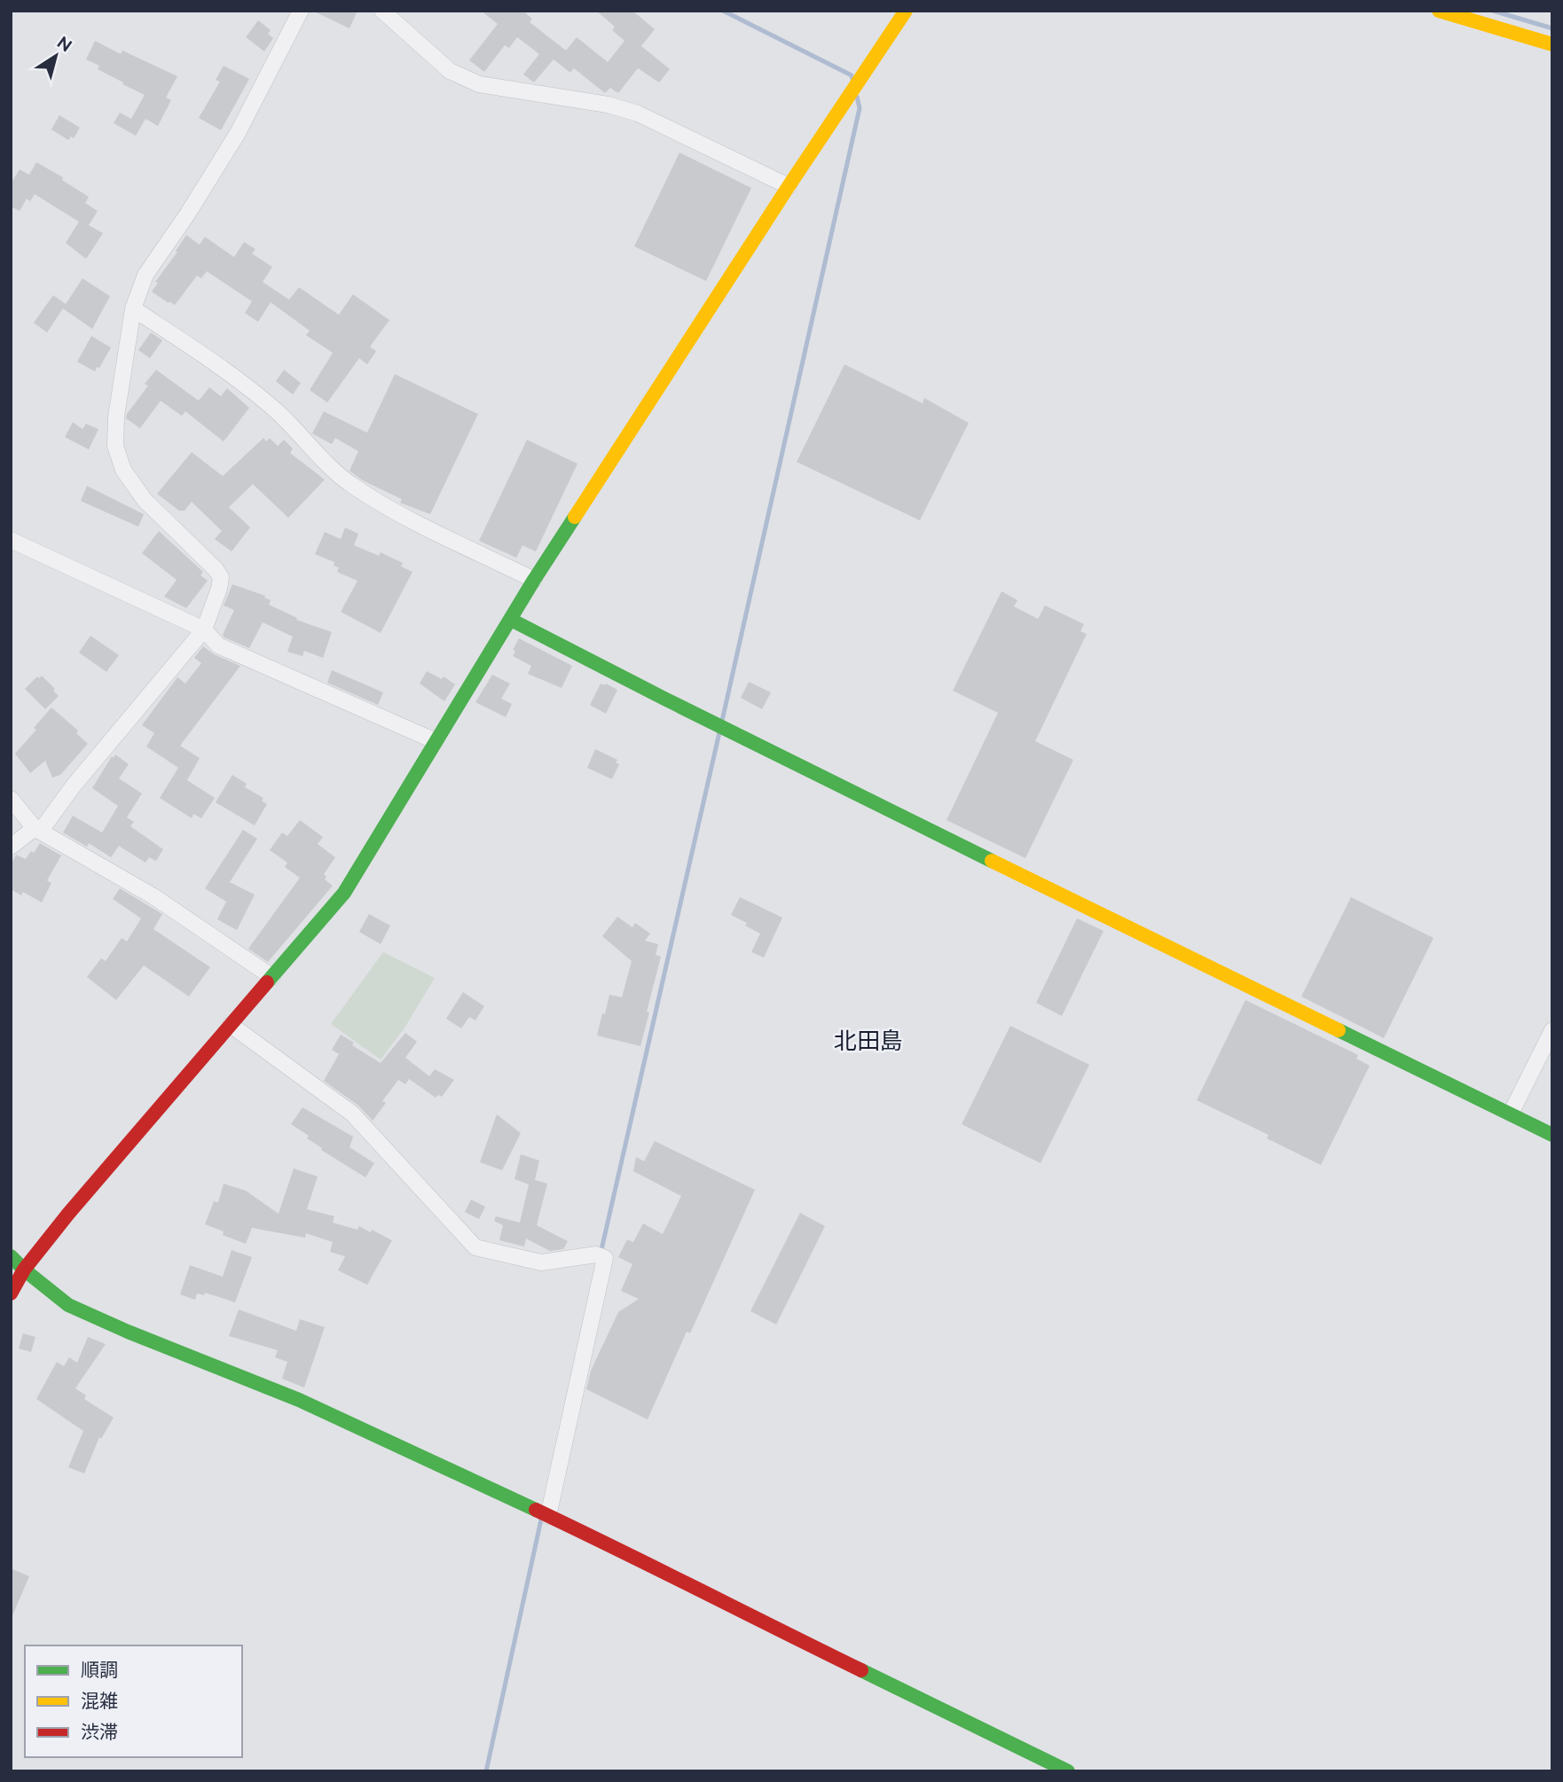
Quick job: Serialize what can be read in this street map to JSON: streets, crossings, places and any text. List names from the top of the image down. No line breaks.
{"districts":["北田島"],"legend":["順調","混雑","渋滞"],"north":"top right"}
